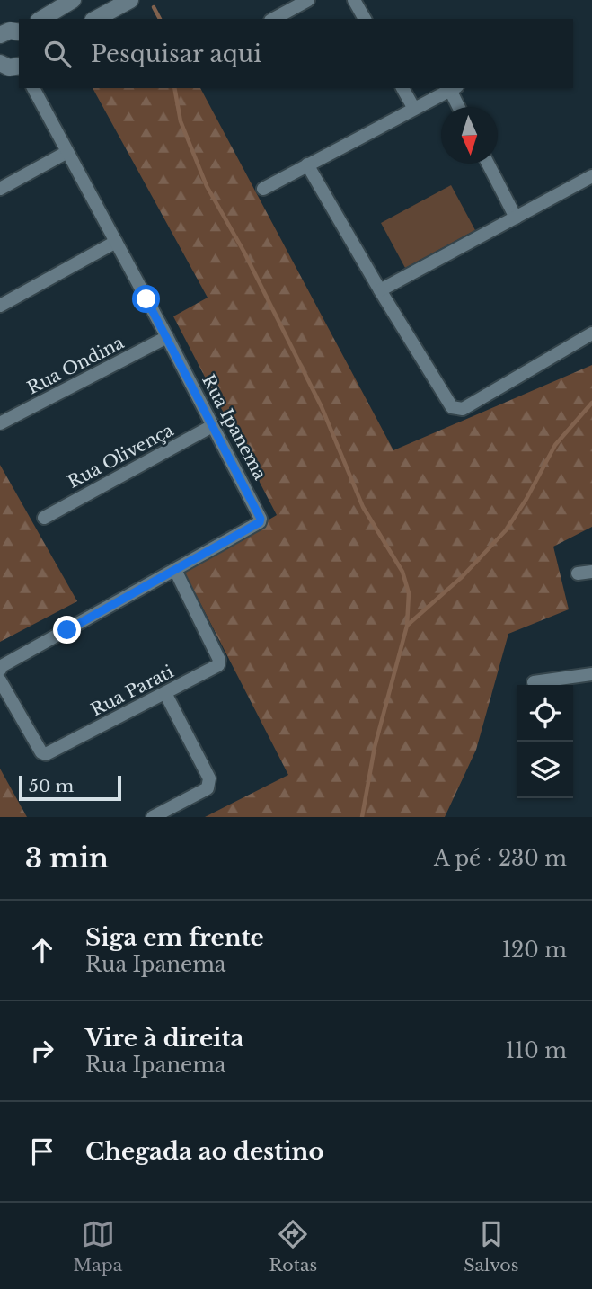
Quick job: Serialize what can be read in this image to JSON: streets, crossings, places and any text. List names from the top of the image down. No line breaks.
{"streets":{"street":["Rua Ondina","Rua Ipanema","Rua Olivença","Rua Parati"]},"crossings":[["Rua Ondina","Rua Ipanema"],["Rua Ipanema","Rua Olivença"],["Rua Ipanema","Rua Parati"]],"scale_bar":"50 m","north":"bottom","page":{"search":"Pesquisar aqui","scale":"50 m","heading":["3 min","A pé · 230 m"],"list":[["Siga em frente","Rua Ipanema","120 m"],["Vire à direita","Rua Ipanema","110 m"],"Chegada ao destino"],"nav":["Mapa","Rotas","Salvos"]}}
